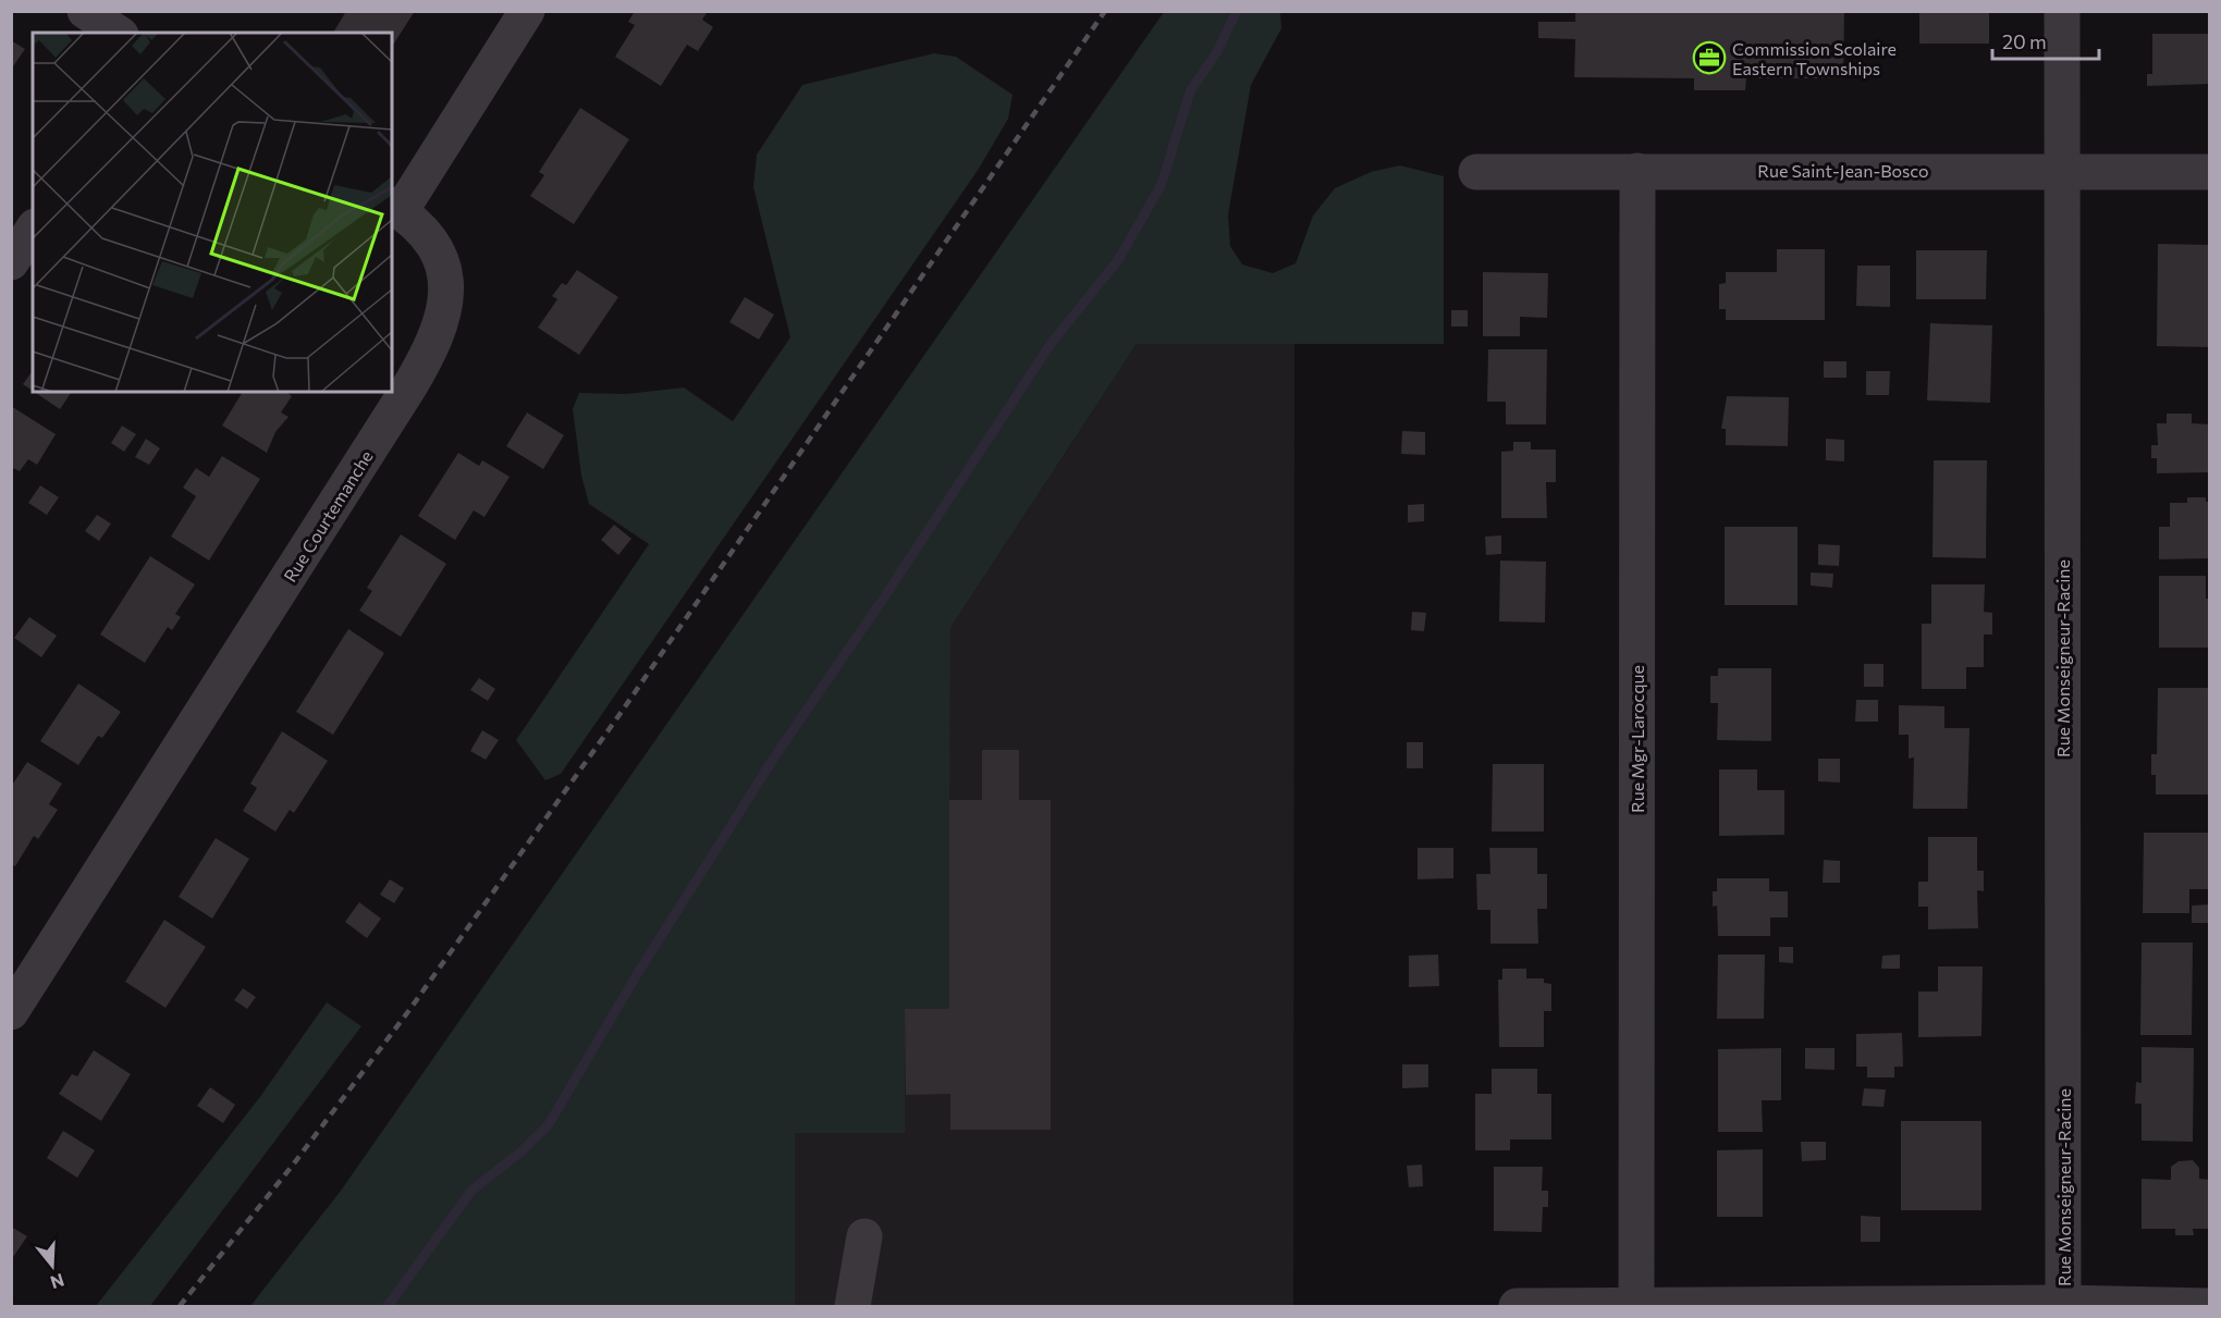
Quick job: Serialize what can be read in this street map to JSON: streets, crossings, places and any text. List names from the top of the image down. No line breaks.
{"streets":{"street":["Rue Saint-Jean-Bosco","Rue Courtemanche","Rue Monseigneur-Racine","Rue Mgr-Larocque"]},"crossings":[["Rue Saint-Jean-Bosco","Rue Monseigneur-Racine"],["Rue Saint-Jean-Bosco","Rue Mgr-Larocque"]],"places":{"office":["Commission Scolaire Eastern Townships"]},"scale_bar":"20 m","north":"bottom"}
